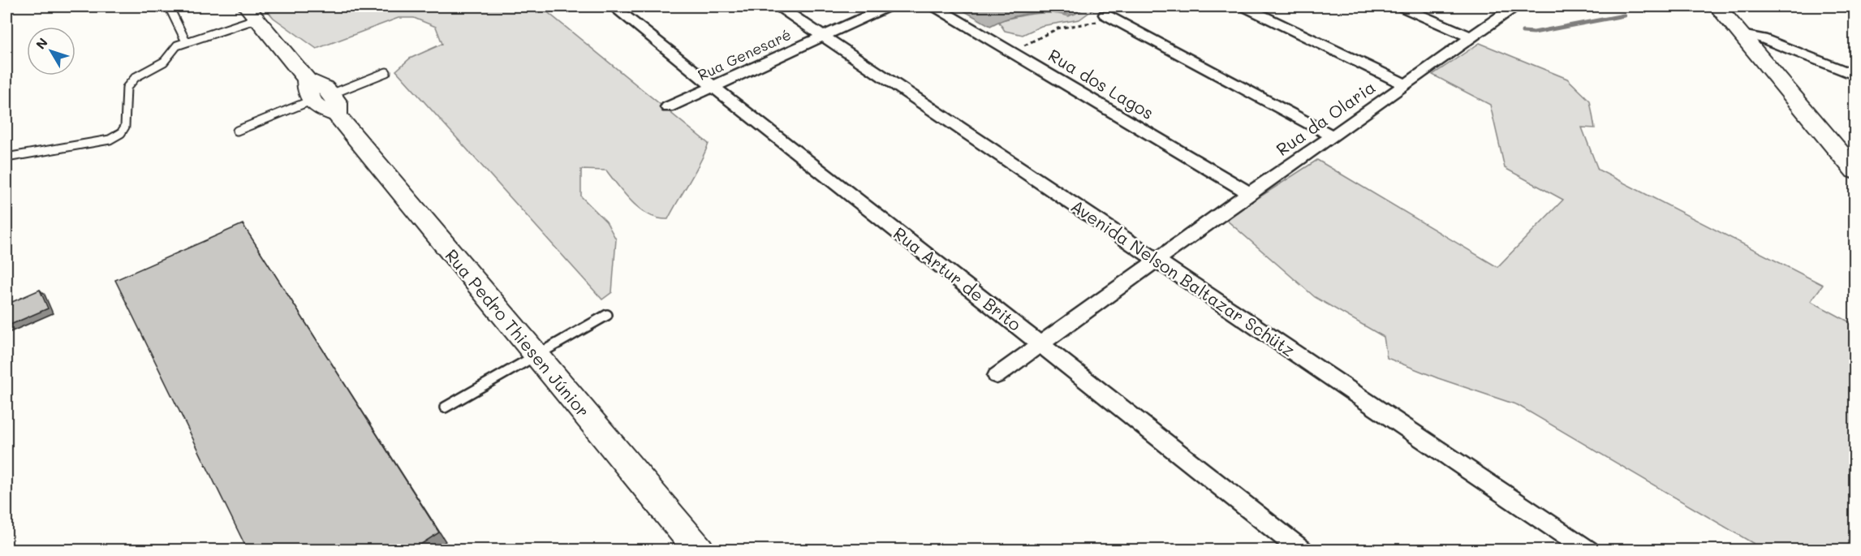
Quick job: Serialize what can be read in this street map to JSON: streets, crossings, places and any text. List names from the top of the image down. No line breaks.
{"streets":{"main road":["Rua Pedro Thiesen Júnior"],"street":["Rua Genesaré","Rua dos Lagos","Rua da Olaria","Avenida Nelson Baltazar Schütz","Rua Artur de Brito"]},"crossings":[["Rua Genesaré","Avenida Nelson Baltazar Schütz"],["Rua Genesaré","Rua Artur de Brito"],["Rua dos Lagos","Rua da Olaria"],["Rua da Olaria","Avenida Nelson Baltazar Schütz"],["Rua da Olaria","Rua Artur de Brito"]],"north":"top left"}
